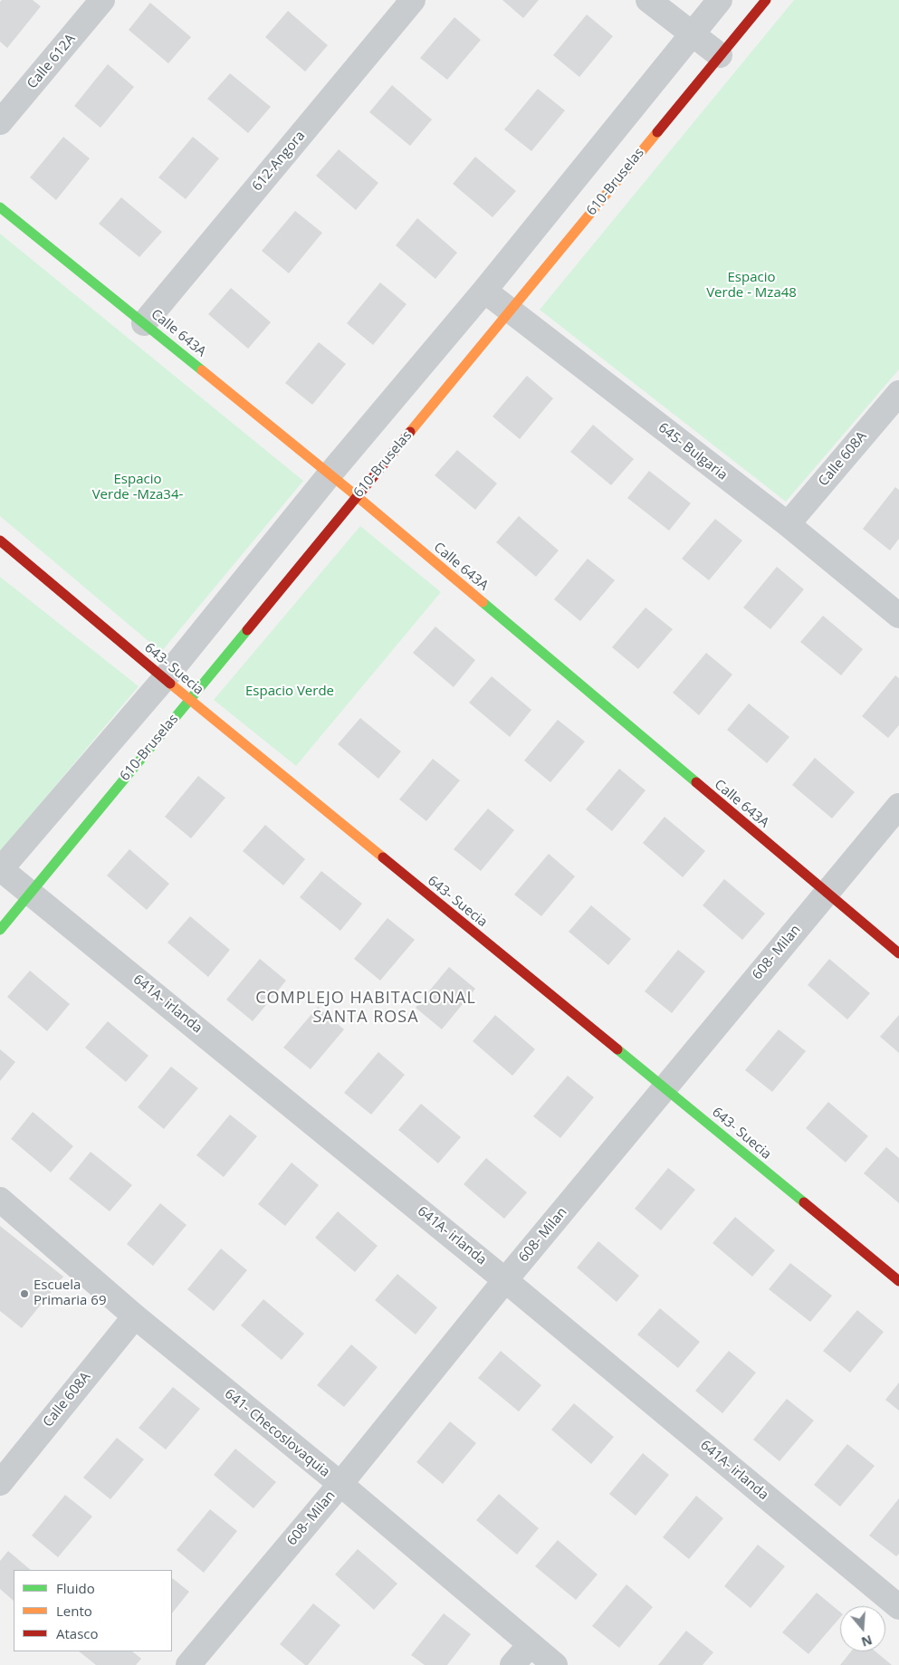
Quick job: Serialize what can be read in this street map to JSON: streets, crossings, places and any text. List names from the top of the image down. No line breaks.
{"streets":{"street":["Calle 612A","612-Angora","610-Bruselas","Calle 643A","645- Bulgaria","Calle 608A","643- Suecia","608- Milan","641A- irlanda","641- Checoslovaquia"]},"crossings":[["612-Angora","Calle 643A"],["610-Bruselas","Calle 643A"],["610-Bruselas","645- Bulgaria"],["610-Bruselas","643- Suecia"],["610-Bruselas","641A- irlanda"],["Calle 643A","608- Milan"],["645- Bulgaria","Calle 608A"],["Calle 608A","641- Checoslovaquia"],["643- Suecia","608- Milan"],["608- Milan","641A- irlanda"],["608- Milan","641- Checoslovaquia"]],"districts":["COMPLEJO HABITACIONAL SANTA ROSA"],"parks":["Espacio Verde - Mza48","Espacio Verde -Mza34-","Espacio Verde"],"places":["Escuela Primaria 69"],"legend":["Fluido","Lento","Atasco"],"north":"bottom"}
